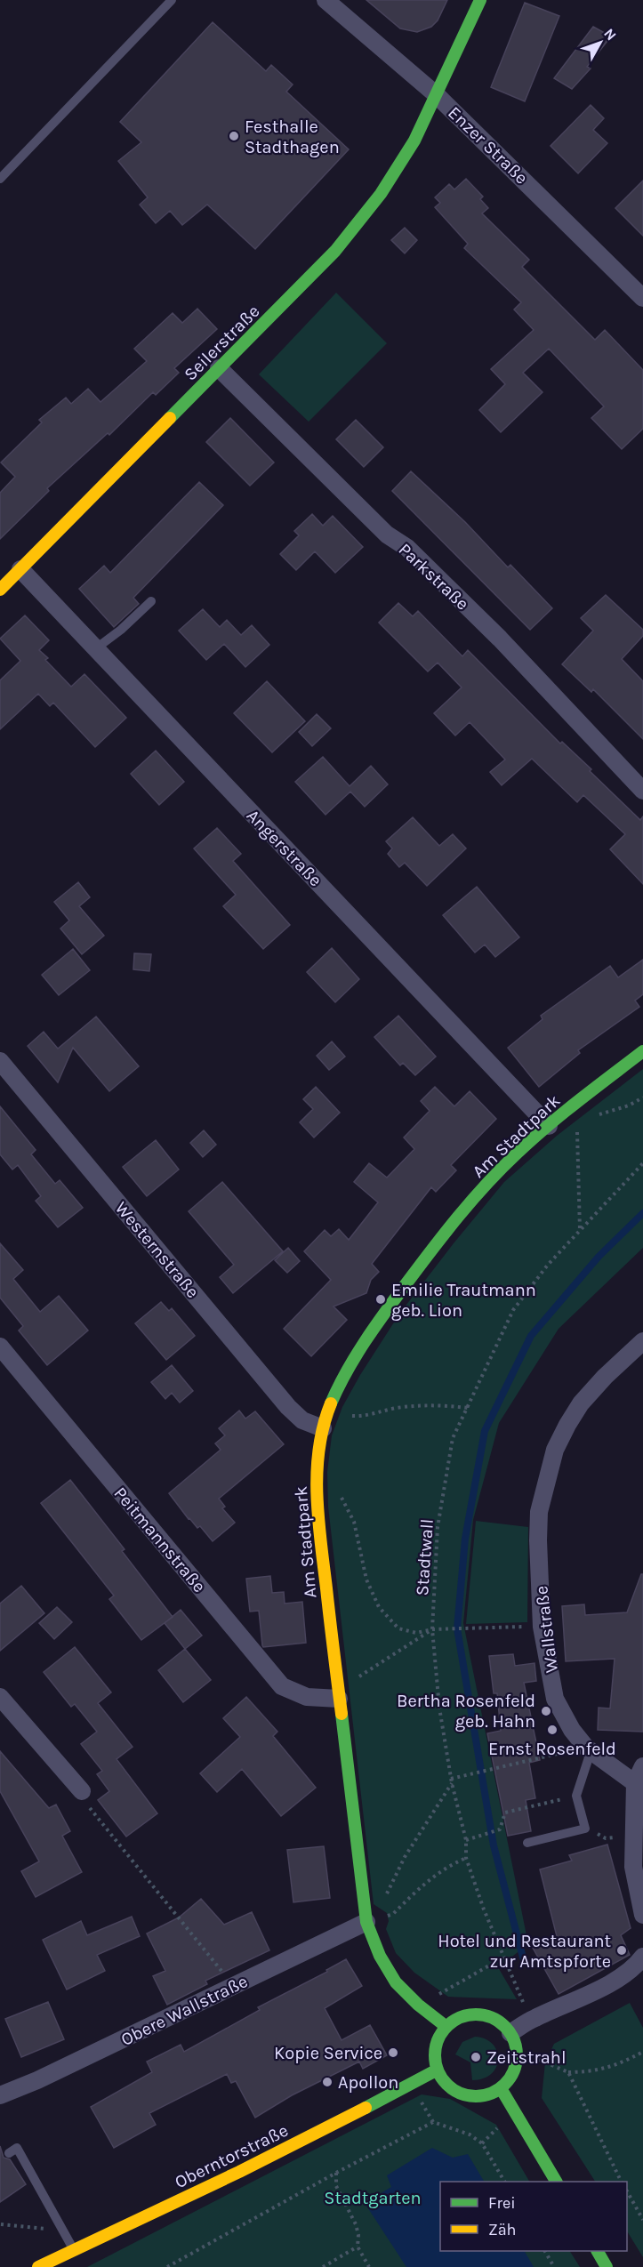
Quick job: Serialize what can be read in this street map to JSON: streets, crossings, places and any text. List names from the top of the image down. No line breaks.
{"streets":{"street":["Enzer Straße","Seilerstraße","Parkstraße","Angerstraße","Am Stadtpark","Westernstraße","Peitmannstraße","Wallstraße","Obere Wallstraße","Oberntorstraße"],"path":["Stadtwall"]},"crossings":[["Enzer Straße","Seilerstraße"],["Seilerstraße","Parkstraße"],["Seilerstraße","Angerstraße"],["Angerstraße","Am Stadtpark"],["Am Stadtpark","Westernstraße"],["Am Stadtpark","Peitmannstraße"],["Am Stadtpark","Obere Wallstraße"],["Am Stadtpark","Oberntorstraße"]],"parks":["Stadtgarten"],"places":["Festhalle Stadthagen","Emilie Trautmann geb. Lion","Bertha Rosenfeld geb. Hahn","Ernst Rosenfeld","Hotel und Restaurant zur Amtspforte","Kopie Service","Zeitstrahl","Apollon"],"legend":["Frei","Zäh"],"north":"top right"}
